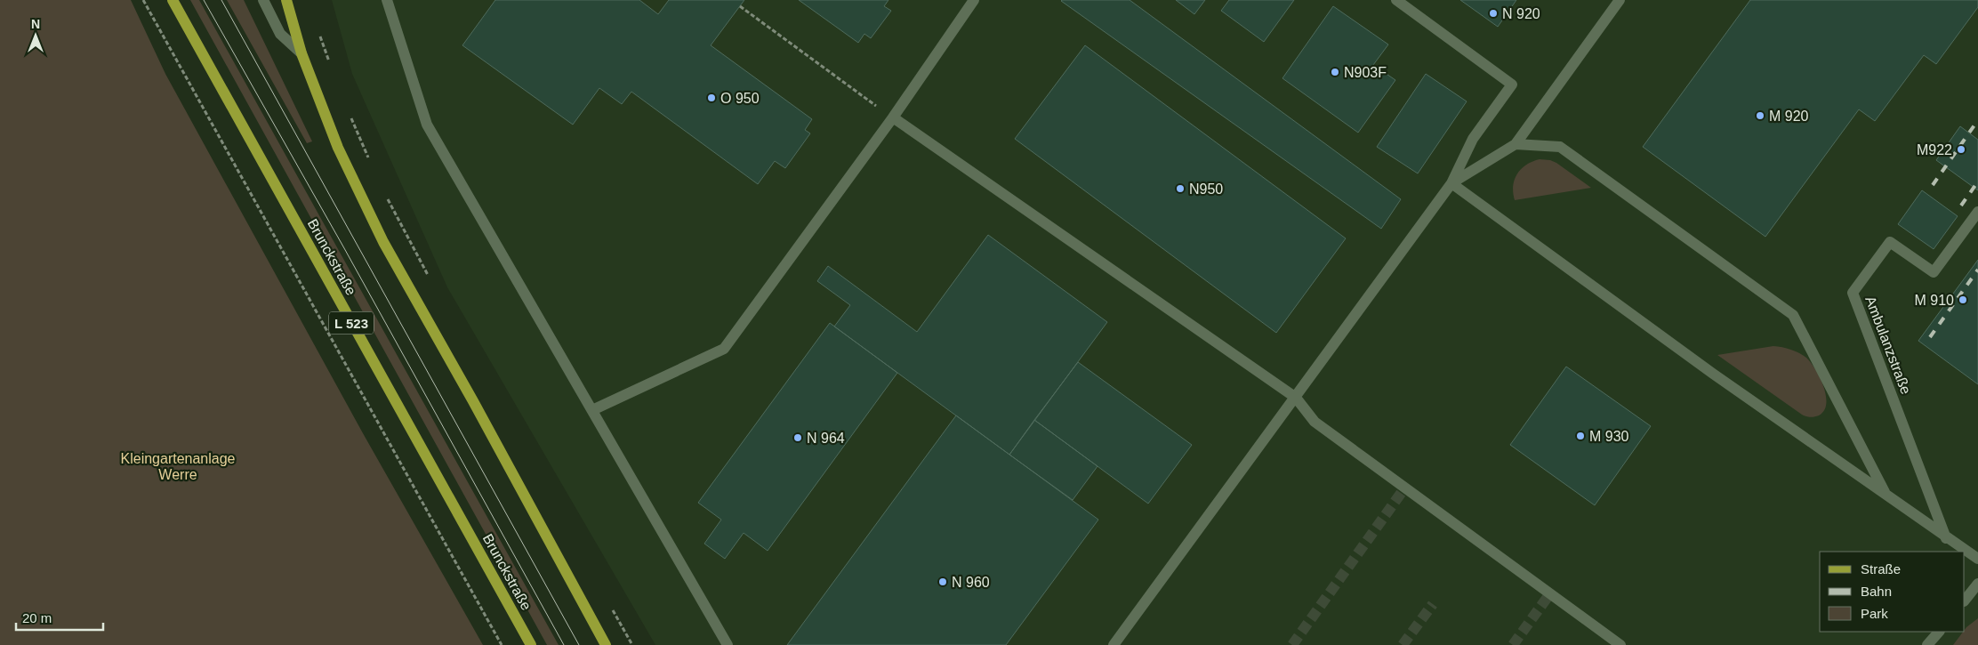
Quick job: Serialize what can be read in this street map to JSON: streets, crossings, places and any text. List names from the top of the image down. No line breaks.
{"streets":{"main road":["Brunckstraße","L 523"],"street":["Ambulanzstraße"]},"parks":["Kleingartenanlage Werre"],"places":["N 920","N903F","O 950","M 920","M922","N950","M 910","M 930","N 964","N 960"],"legend":["Straße","Bahn","Park"],"scale_bar":"20 m","north":"top"}
